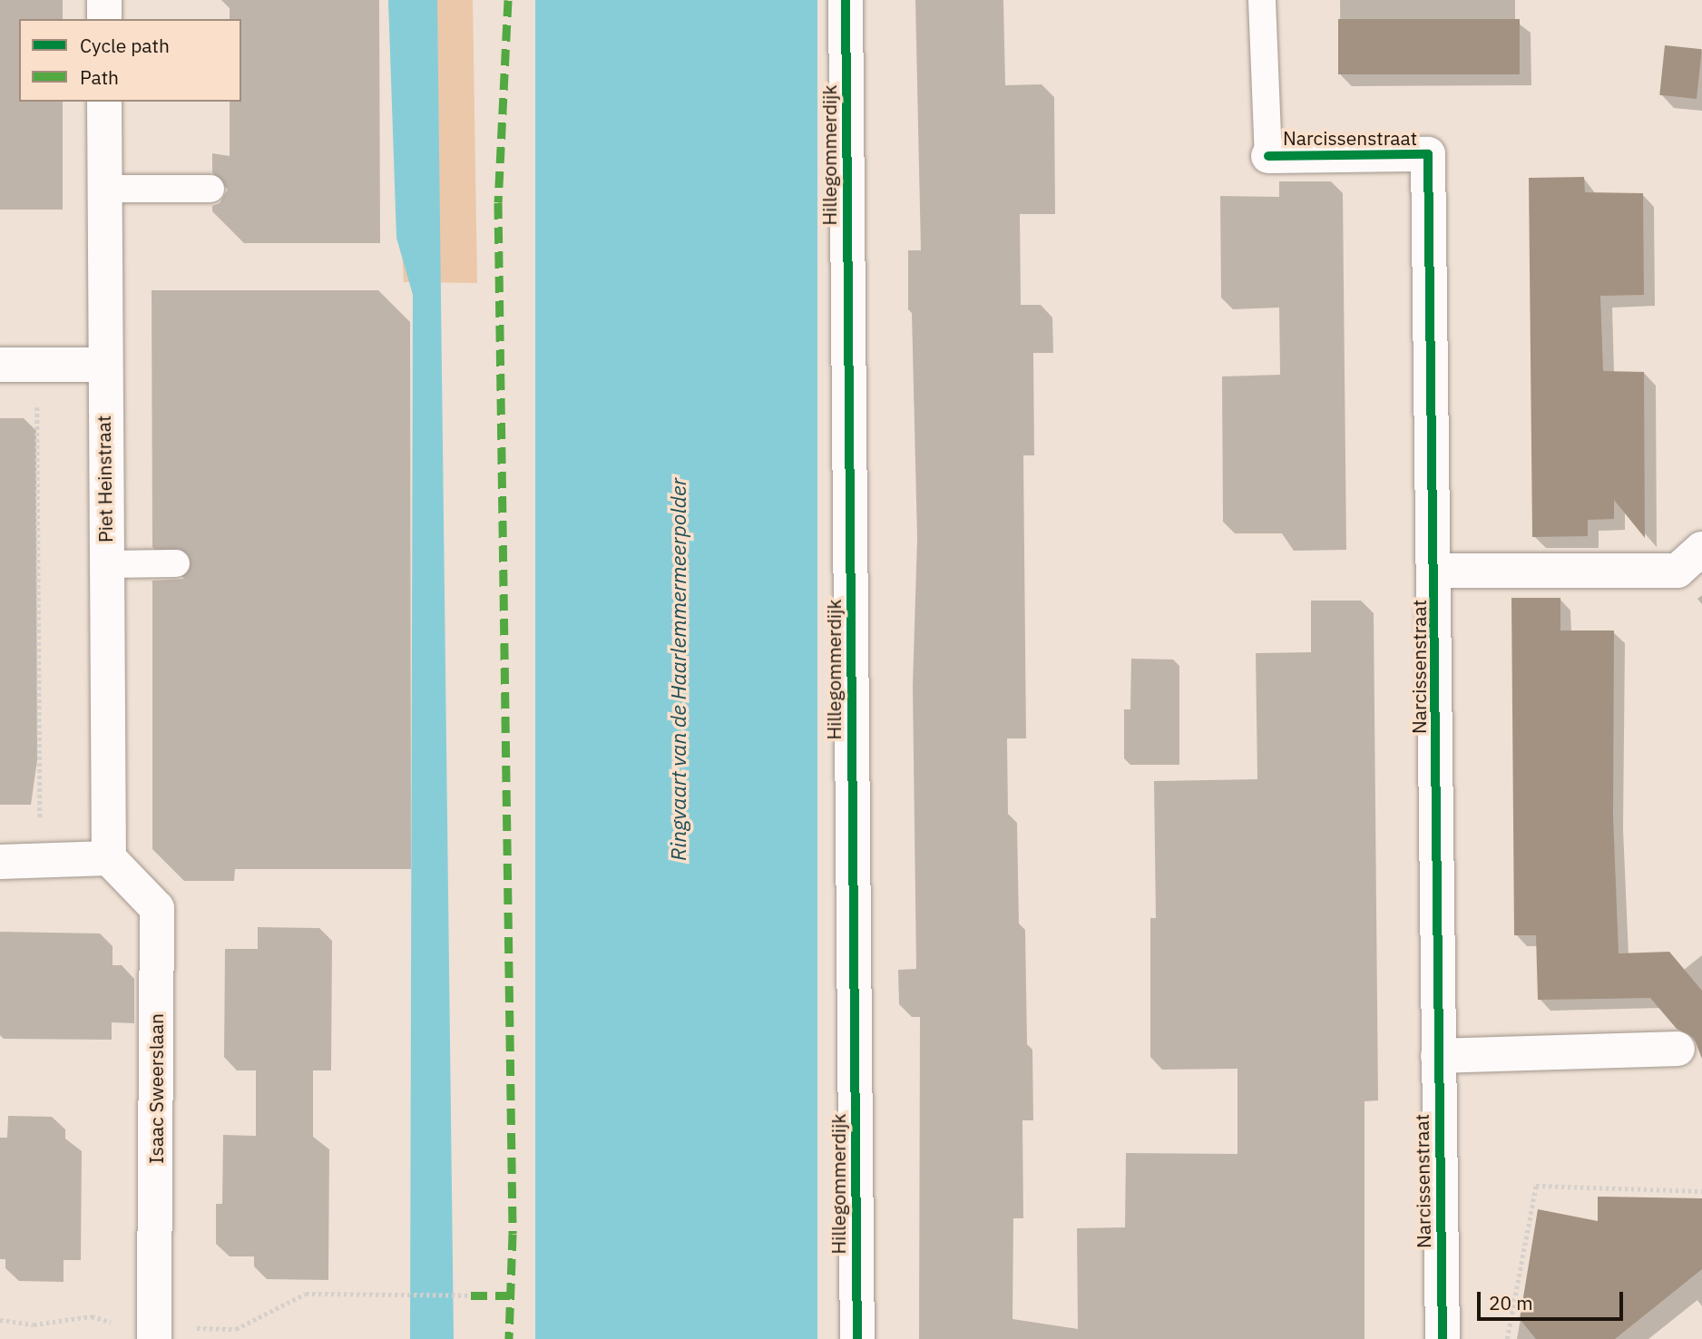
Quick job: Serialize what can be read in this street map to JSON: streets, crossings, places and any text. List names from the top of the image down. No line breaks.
{"streets":{"street":["Narcissenstraat","Hillegommerdijk","Piet Heinstraat","Isaac Sweerslaan"]},"crossings":[["Piet Heinstraat","Isaac Sweerslaan"]],"water":["Ringvaart van de Haarlemmermeerpolder"],"legend":["Cycle path","Path"],"scale_bar":"20 m"}
